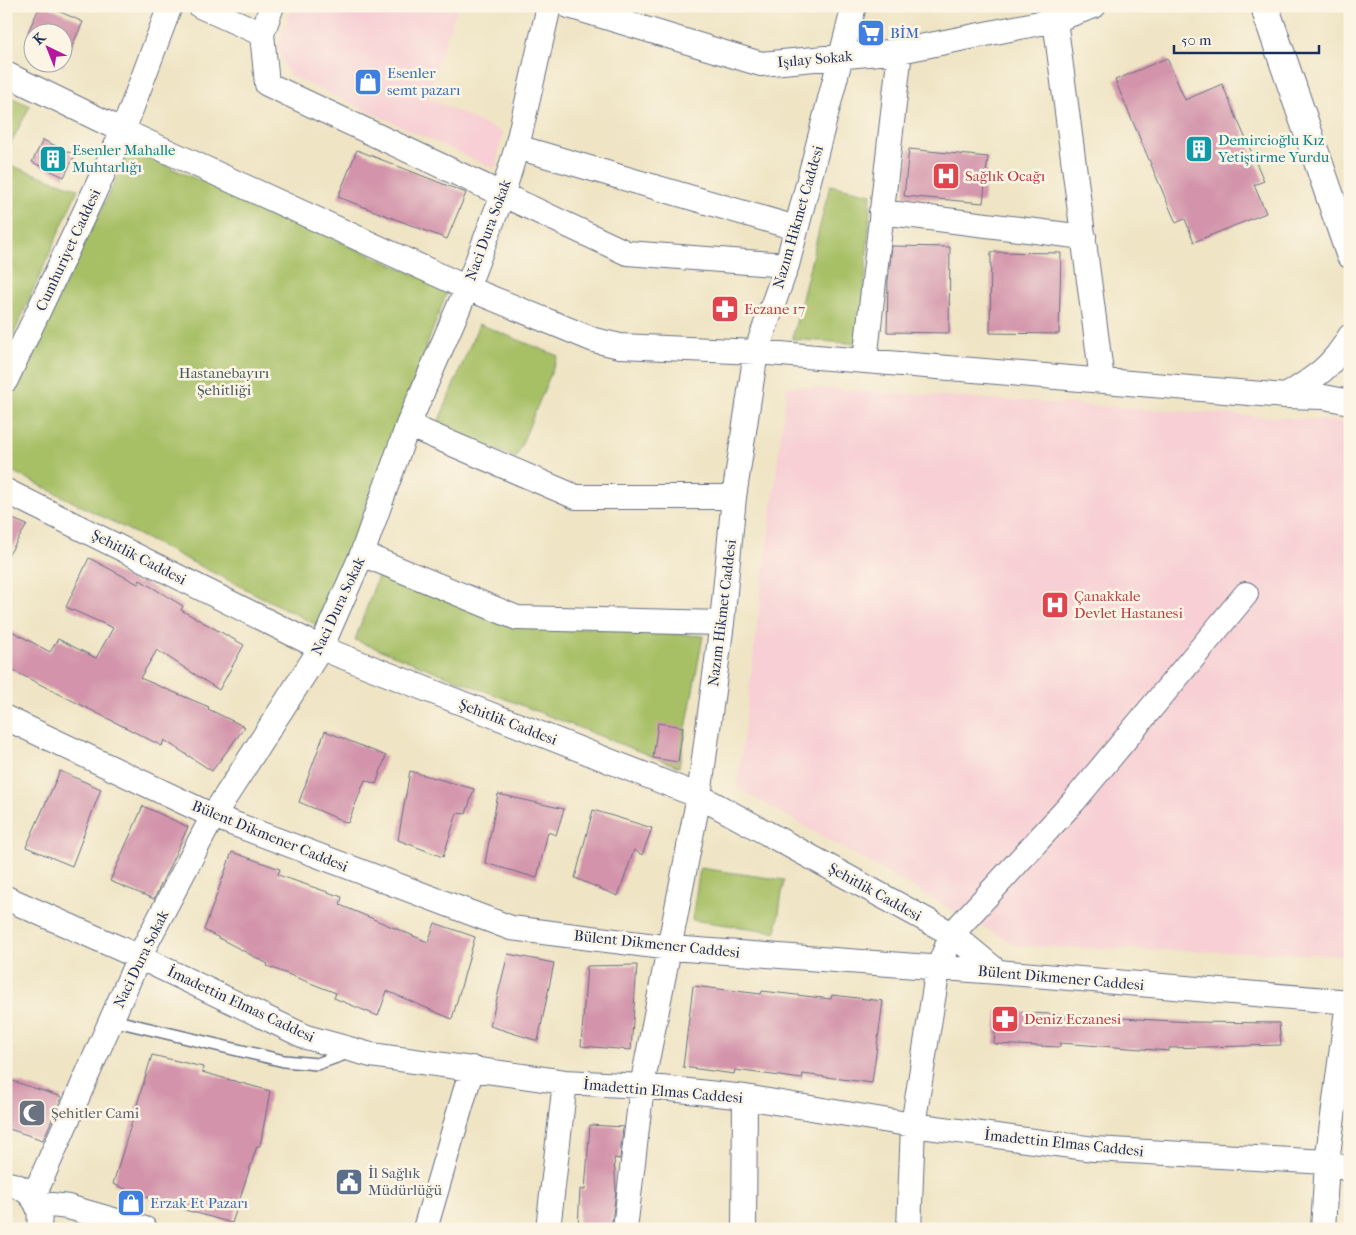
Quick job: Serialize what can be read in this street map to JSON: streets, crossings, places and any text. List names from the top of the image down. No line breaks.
{"streets":{"street":["Işılay Sokak","Nazım Hikmet Caddesi","Naci Dura Sokak","Cumhuriyet Caddesi","Şehitlik Caddesi","Bülent Dikmener Caddesi","İmadettin Elmas Caddesi"]},"crossings":[["Işılay Sokak","Nazım Hikmet Caddesi"],["Nazım Hikmet Caddesi","Şehitlik Caddesi"],["Nazım Hikmet Caddesi","Bülent Dikmener Caddesi"],["Nazım Hikmet Caddesi","İmadettin Elmas Caddesi"],["Naci Dura Sokak","Şehitlik Caddesi"],["Naci Dura Sokak","Bülent Dikmener Caddesi"],["Naci Dura Sokak","İmadettin Elmas Caddesi"],["Şehitlik Caddesi","Bülent Dikmener Caddesi"]],"parks":["Hastanebayırı Şehitliği"],"places":{"supermarket":["BİM"],"shop":["Esenler semt pazarı","Erzak Et Pazarı"],"building":["Demircioğlu Kız Yetiştirme Yurdu","Esenler Mahalle Muhtarlığı"],"hospital":["Sağlık Ocağı","Çanakkale Devlet Hastanesi"],"pharmacy":["Eczane 17","Deniz Eczanesi"],"mosque":["Şehitler Cami"],"public building":["İl Sağlık Müdürlüğü"]},"scale_bar":"50 m","north":"top left"}
